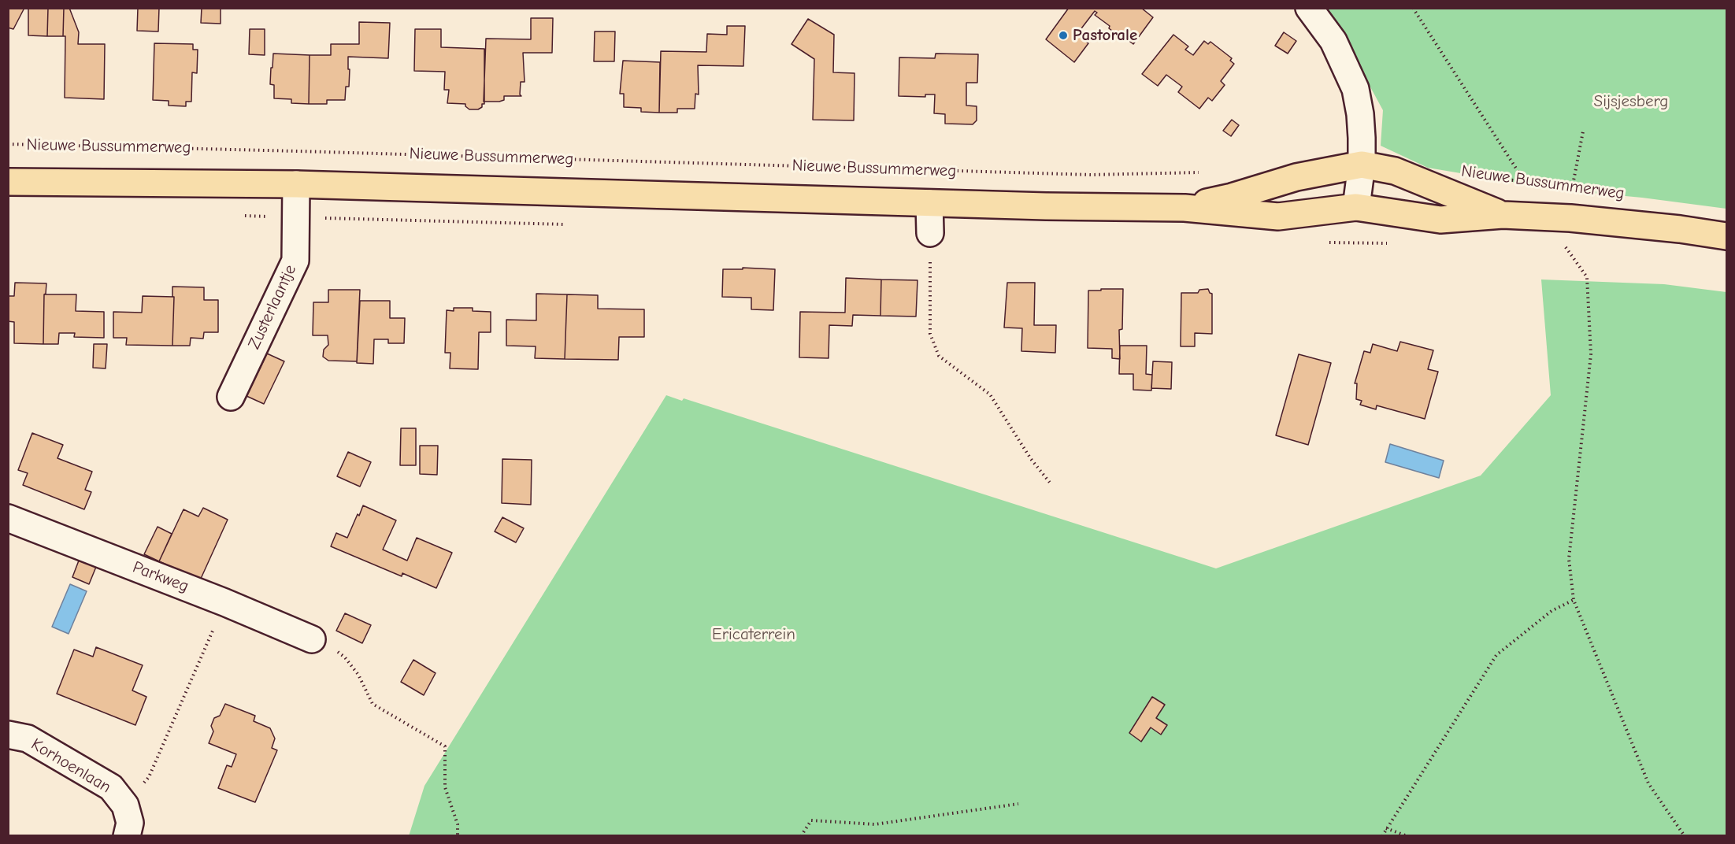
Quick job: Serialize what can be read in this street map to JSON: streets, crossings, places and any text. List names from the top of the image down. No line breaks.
{"streets":{"main road":["Nieuwe Bussummerweg"],"street":["Zusterlaantje","Parkweg","Korhoenlaan"]},"crossings":[["Nieuwe Bussummerweg","Zusterlaantje"]],"parks":["Sijsjesberg","Ericaterrein"],"places":["Pastorale"]}
